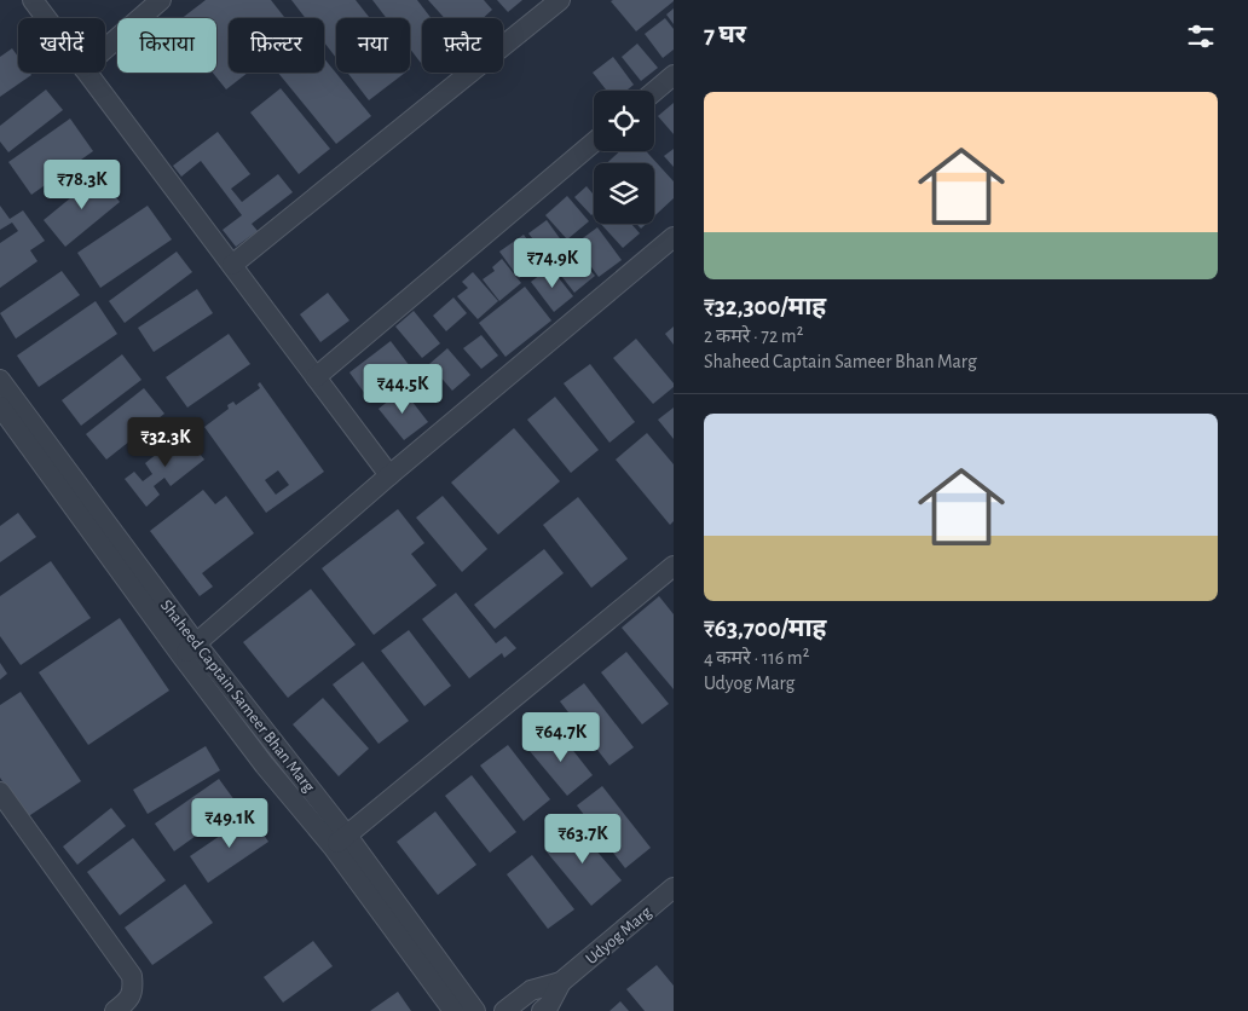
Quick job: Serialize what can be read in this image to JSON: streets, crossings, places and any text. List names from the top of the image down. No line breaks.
{"streets":{"street":["Shaheed Captain Sameer Bhan Marg","Udyog Marg"]},"page":{"heading":"7 घर","chip":["खरीदें","किराया","फ़िल्टर","नया","फ़्लैट"],"list":[{"name":"₹32,300/माह","note":"2 कमरे · 72 m² · Shaheed Captain Sameer Bhan Marg"},{"name":"₹63,700/माह","note":"4 कमरे · 116 m² · Udyog Marg"}],"price":["₹78.3K","₹74.9K","₹44.5K","₹32.3K","₹64.7K","₹49.1K","₹63.7K"]}}
